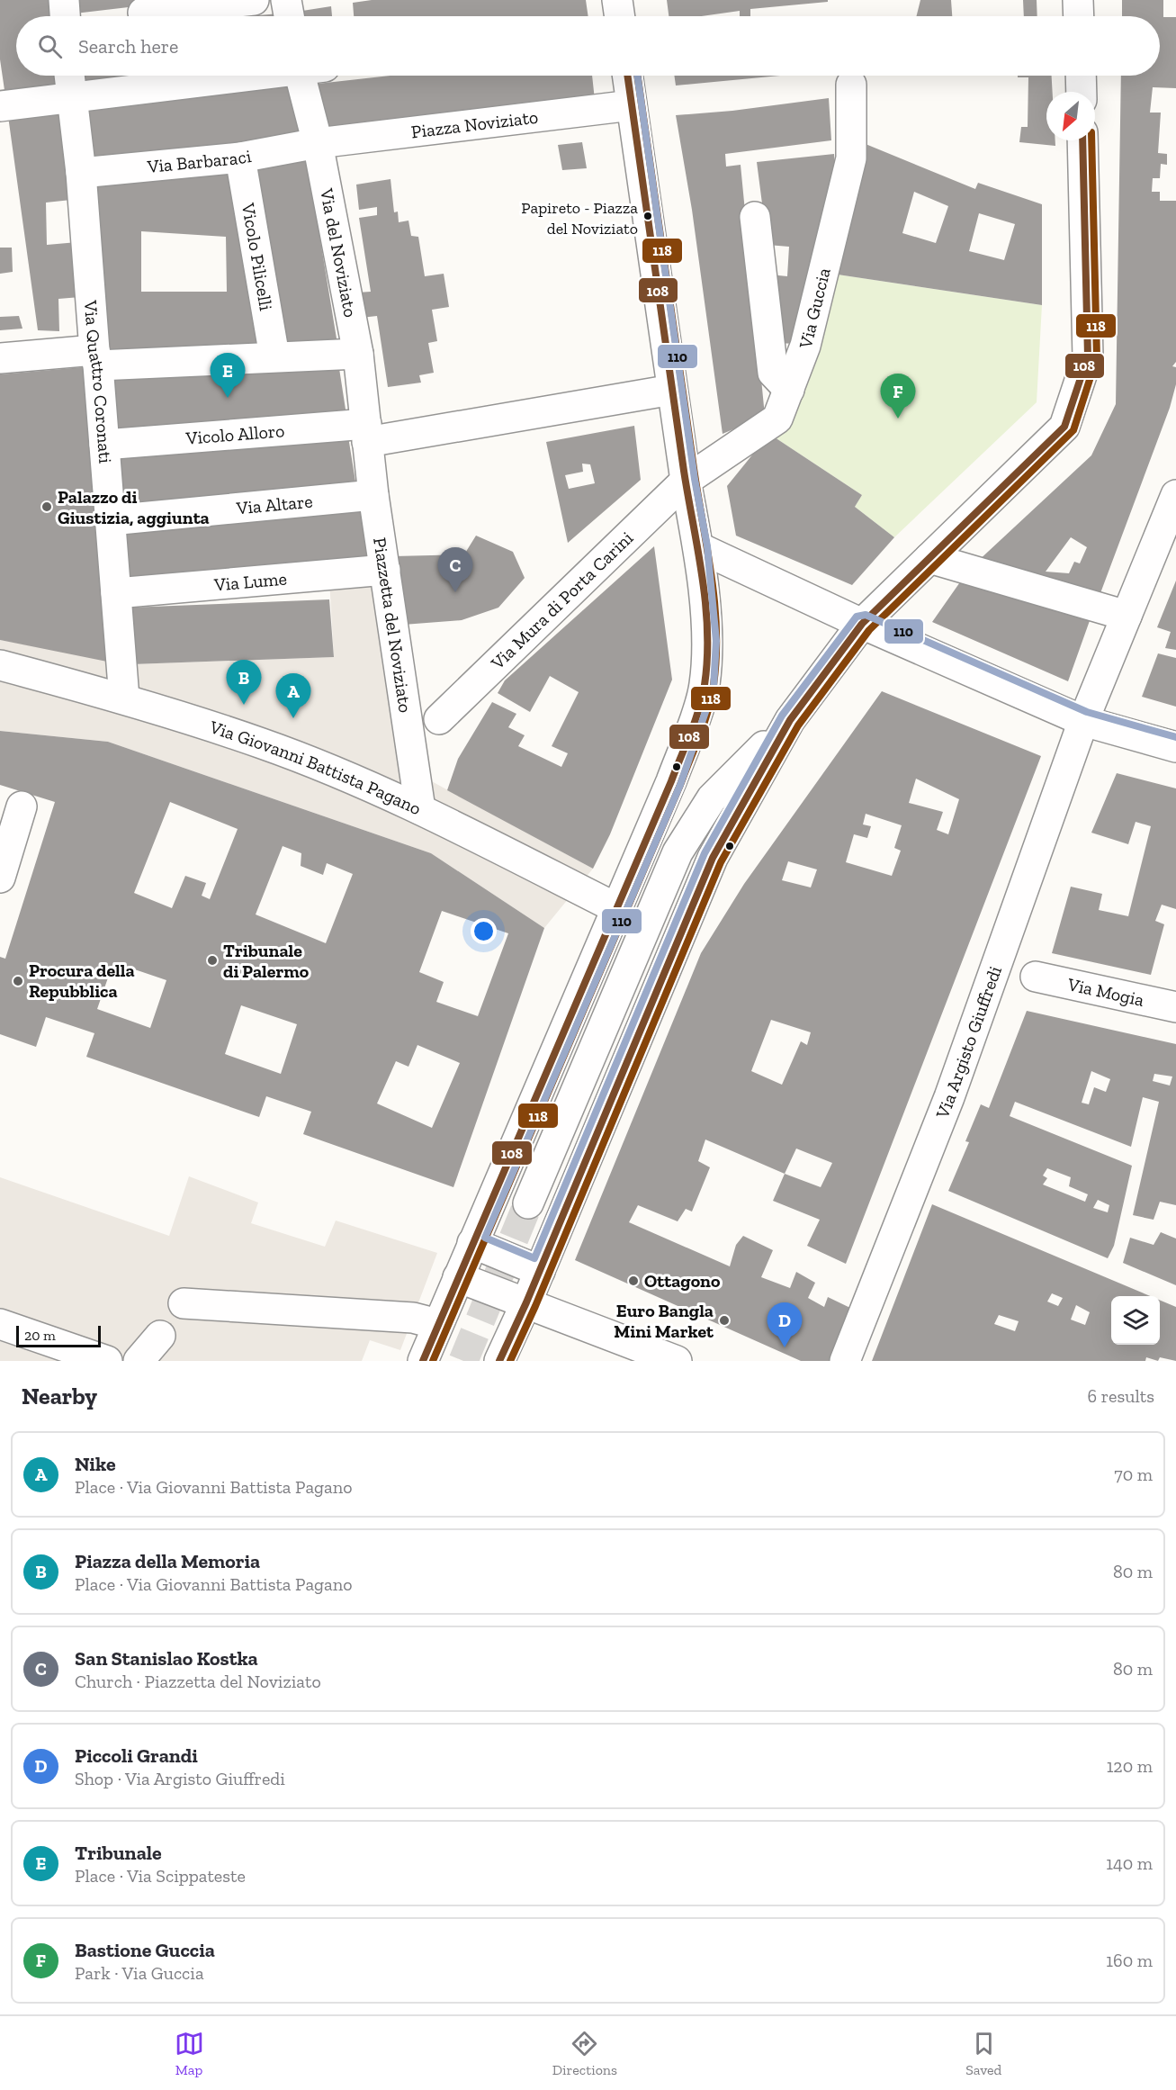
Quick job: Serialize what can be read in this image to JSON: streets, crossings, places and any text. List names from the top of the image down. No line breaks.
{"streets":{"street":["Piazza Noviziato","Via Barbaraci","Via del Noviziato","Vicolo Pilicelli","Via Guccia","Via Quattro Coronati","Vicolo Alloro","Via Altare","Via Lume","Via Mura di Porta Carini","Piazzetta del Noviziato","Via Giovanni Battista Pagano","Via Mogia","Via Argisto Giuffredi"]},"crossings":[["Piazza Noviziato","Via Barbaraci"],["Piazza Noviziato","Via del Noviziato"],["Via Barbaraci","Via del Noviziato"],["Via Barbaraci","Vicolo Pilicelli"],["Via Barbaraci","Via Quattro Coronati"],["Via del Noviziato","Vicolo Alloro"],["Via del Noviziato","Piazzetta del Noviziato"],["Via Guccia","Via Mura di Porta Carini"],["Via Quattro Coronati","Vicolo Alloro"],["Via Quattro Coronati","Via Altare"],["Via Quattro Coronati","Via Lume"],["Via Quattro Coronati","Via Giovanni Battista Pagano"],["Vicolo Alloro","Piazzetta del Noviziato"],["Via Altare","Piazzetta del Noviziato"],["Via Lume","Piazzetta del Noviziato"],["Piazzetta del Noviziato","Via Giovanni Battista Pagano"]],"places":["Papireto - Piazza del Noviziato","Palazzo di Giustizia, aggiunta","Tribunale di Palermo","Procura della Repubblica","Ottagono","Euro Bangla Mini Market"],"lines":["transit line 108","transit line 118","transit line 110"],"scale_bar":"20 m","north":"bottom left","page":{"search":"Search here","pins":["E","F","C","B","A","D"],"scale":"20 m","heading":["Nearby","6 results"],"list":[{"mark":"A","name":"Nike","note":"Place · Via Giovanni Battista Pagano","value":"70 m"},{"mark":"B","name":"Piazza della Memoria","note":"Place · Via Giovanni Battista Pagano","value":"80 m"},{"mark":"C","name":"San Stanislao Kostka","note":"Church · Piazzetta del Noviziato","value":"80 m"},{"mark":"D","name":"Piccoli Grandi","note":"Shop · Via Argisto Giuffredi","value":"120 m"},{"mark":"E","name":"Tribunale","note":"Place · Via Scippateste","value":"140 m"},{"mark":"F","name":"Bastione Guccia","note":"Park · Via Guccia","value":"160 m"}],"nav":["Map","Directions","Saved"]}}
